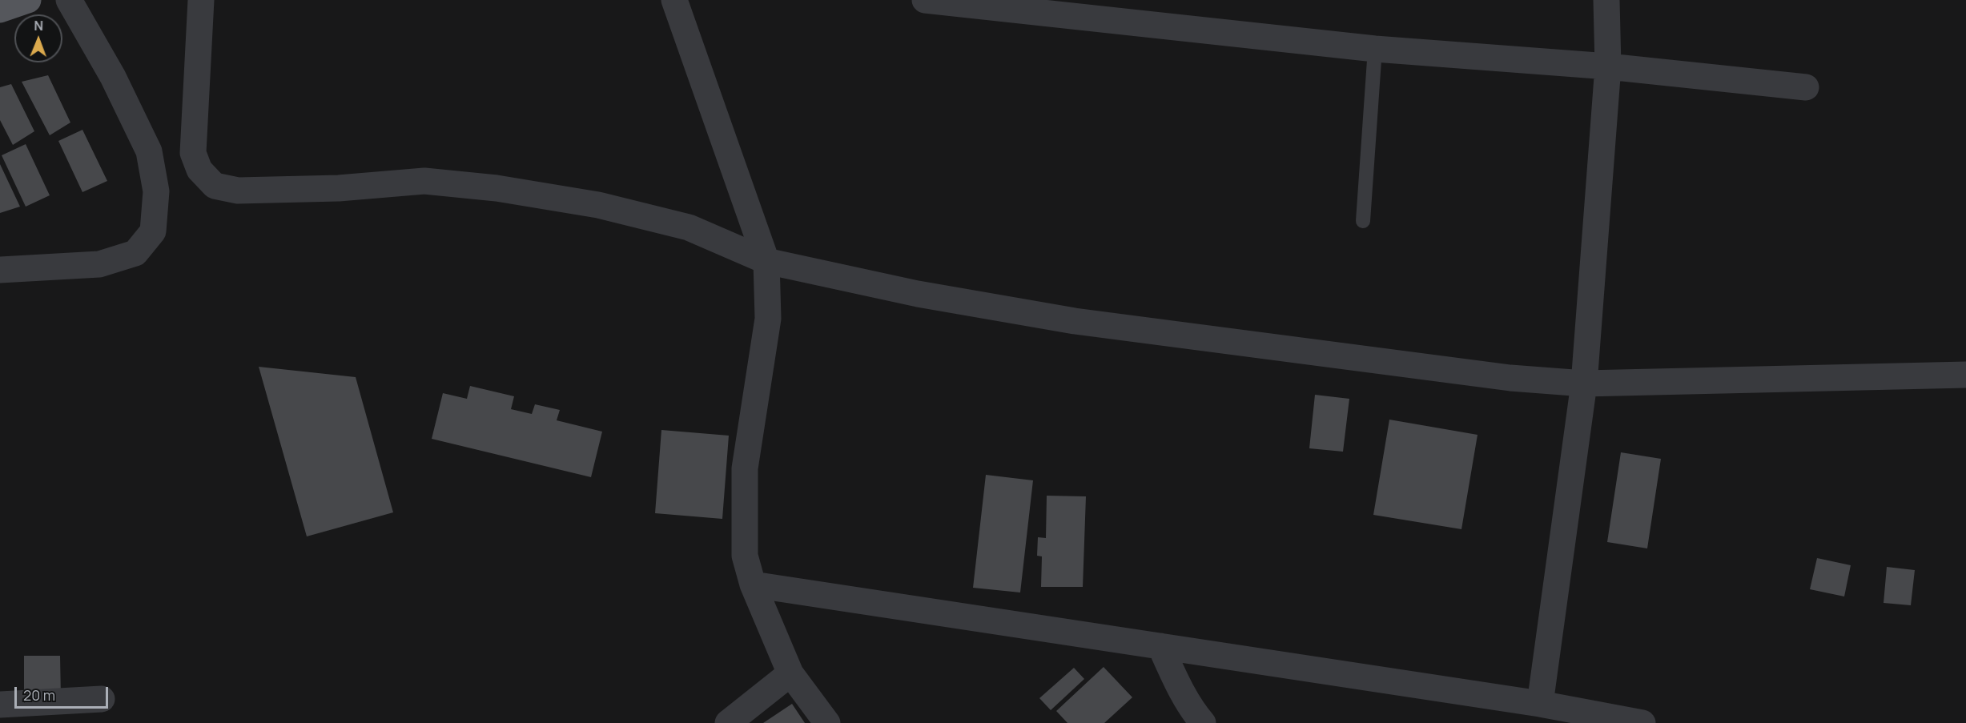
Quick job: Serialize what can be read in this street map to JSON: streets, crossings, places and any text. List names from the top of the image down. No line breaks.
{"scale_bar":"20 m","north":"top"}
